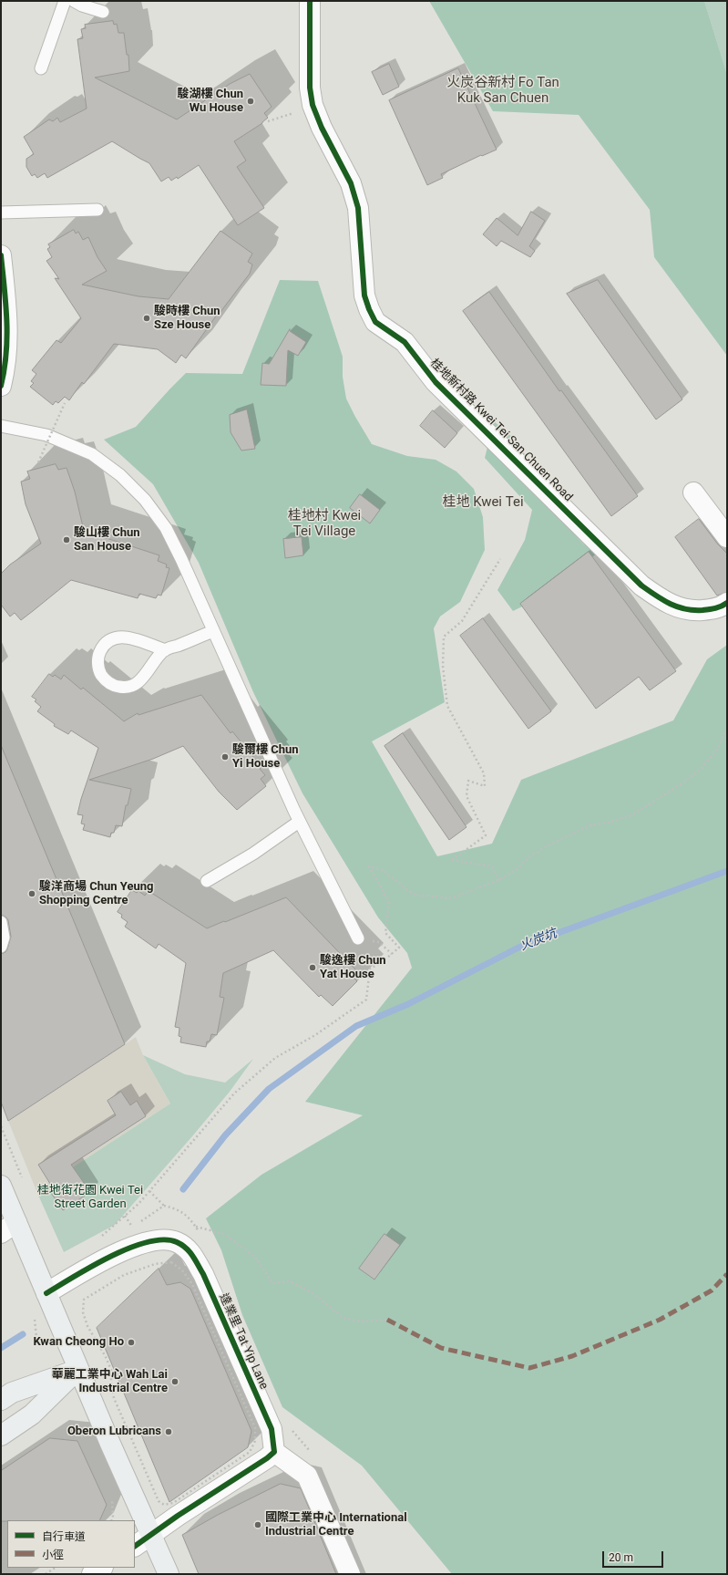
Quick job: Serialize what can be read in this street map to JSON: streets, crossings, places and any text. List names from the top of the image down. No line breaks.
{"streets":{"street":["桂地新村路 Kwei Tei San Chuen Road","達業里 Tat Yip Lane"]},"districts":["火炭谷新村 Fo Tan Kuk San Chuen","桂地 Kwei Tei","桂地村 Kwei Tei Village"],"water":["火炭坑"],"parks":["桂地街花園 Kwei Tei Street Garden"],"places":["駿湖樓 Chun Wu House","駿時樓 Chun Sze House","駿山樓 Chun San House","駿爾樓 Chun Yi House","駿洋商場 Chun Yeung Shopping Centre","駿逸樓 Chun Yat House","Kwan Cheong Ho","華麗工業中心 Wah Lai Industrial Centre","Oberon Lubricans","國際工業中心 International Industrial Centre"],"legend":["自行車道","小徑"],"scale_bar":"20 m"}
